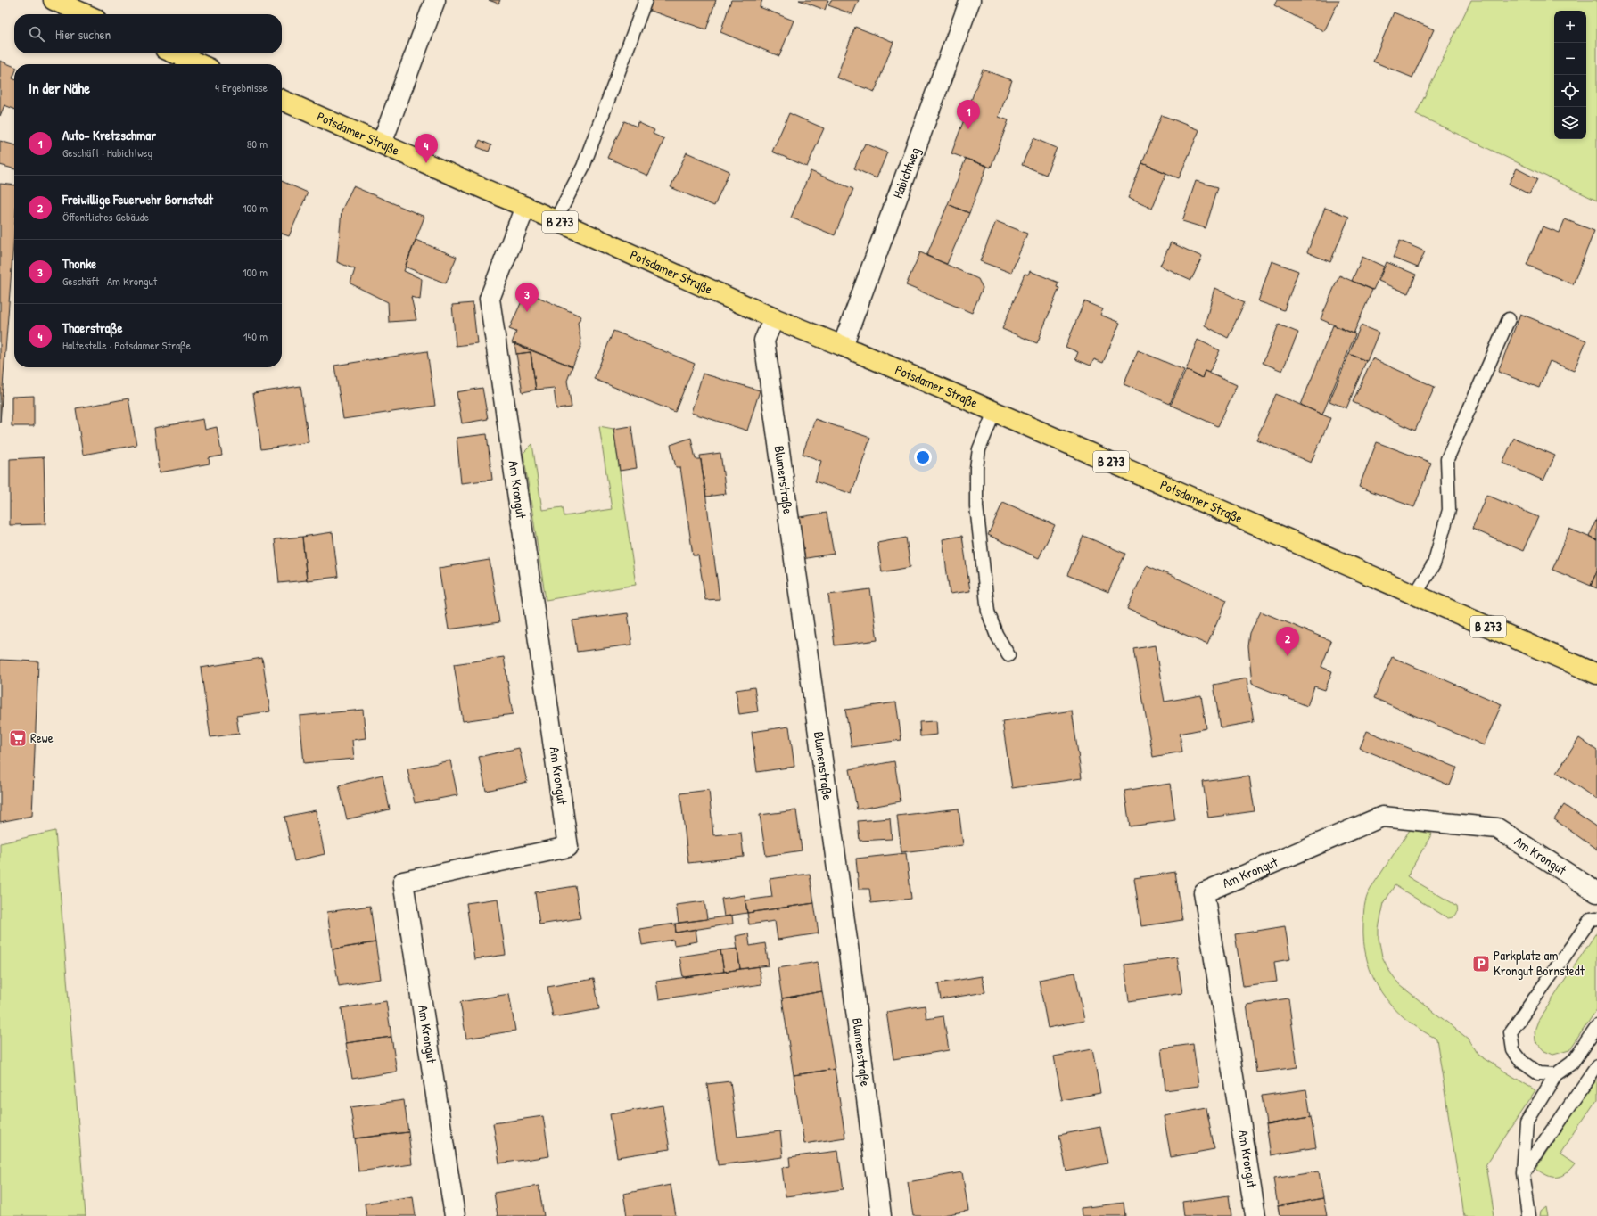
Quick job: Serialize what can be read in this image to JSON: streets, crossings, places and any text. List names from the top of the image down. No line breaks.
{"streets":{"main road":["Potsdamer Straße","B 273"],"street":["Habichtweg","Blumenstraße","Am Krongut"]},"crossings":[["Potsdamer Straße","Habichtweg"],["Potsdamer Straße","Blumenstraße"],["Potsdamer Straße","Am Krongut"]],"places":{"supermarket":["Rewe"],"parking":["Parkplatz am Krongut Bornstedt"]},"page":{"map_buttons":["+","−"],"search":"Hier suchen","heading":["In der Nähe","4 Ergebnisse"],"pins":["1","4","3","2"],"list":[{"mark":"1","name":"Auto- Kretzschmar","note":"Geschäft · Habichtweg","value":"80 m"},{"mark":"2","name":"Freiwillige Feuerwehr Bornstedt","note":"Öffentliches Gebäude","value":"100 m"},{"mark":"3","name":"Thonke","note":"Geschäft · Am Krongut","value":"100 m"},{"mark":"4","name":"Thaerstraße","note":"Haltestelle · Potsdamer Straße","value":"140 m"}]}}
